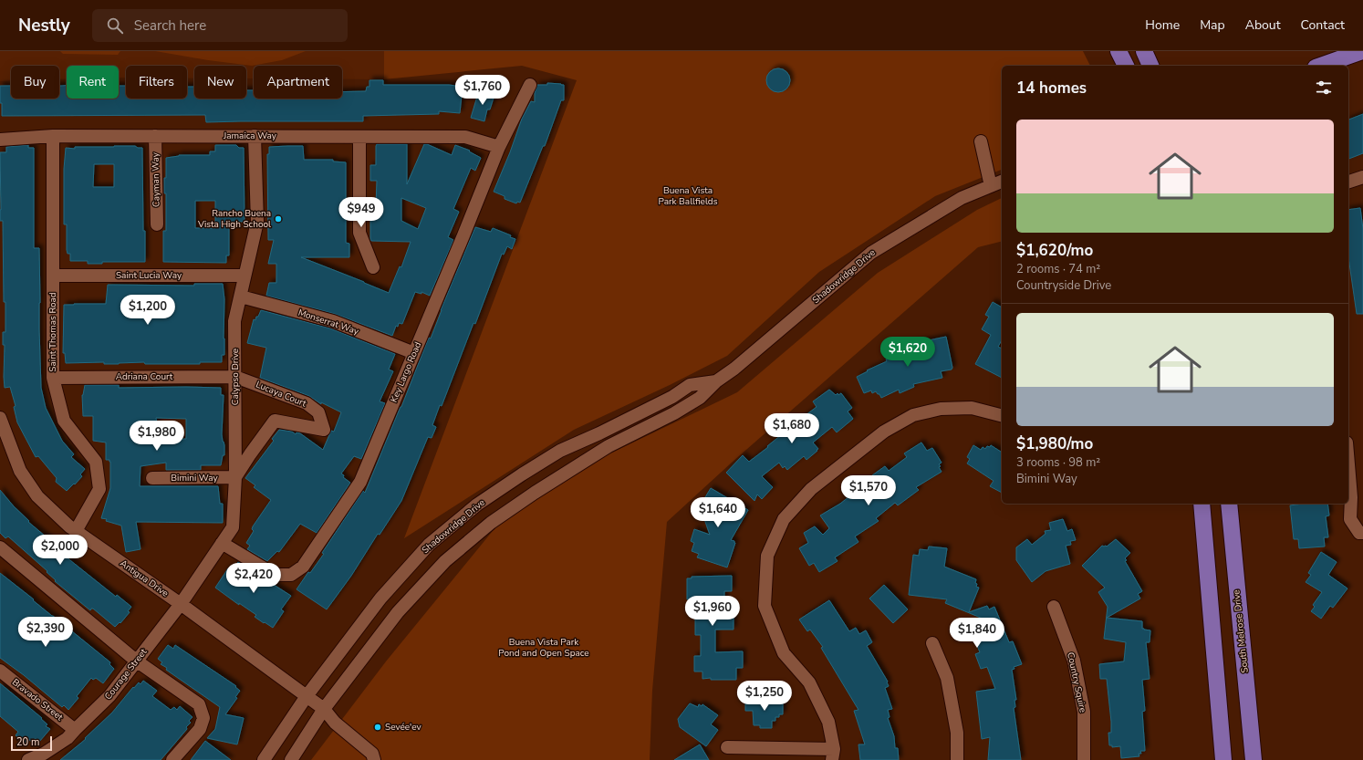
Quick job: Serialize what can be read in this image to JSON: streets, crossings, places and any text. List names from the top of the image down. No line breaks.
{"streets":{"main road":["South Melrose Drive"],"street":["Jamaica Way","Cayman Way","Saint Lucia Way","Shadowridge Drive","Monserrat Way","Saint Thomas Road","Key Largo Road","Adriana Court","Calypso Drive","Lucaya Court","Bimini Way","Antigua Drive","Courage Street","Country Squire","Bravado Street"]},"crossings":[["Jamaica Way","Cayman Way"],["Jamaica Way","Saint Thomas Road"],["Jamaica Way","Key Largo Road"],["Jamaica Way","Calypso Drive"],["Saint Lucia Way","Saint Thomas Road"],["Saint Lucia Way","Calypso Drive"],["Shadowridge Drive","Antigua Drive"],["Monserrat Way","Key Largo Road"],["Monserrat Way","Calypso Drive"],["Saint Thomas Road","Adriana Court"],["Saint Thomas Road","Antigua Drive"],["Key Largo Road","Calypso Drive"],["Adriana Court","Calypso Drive"],["Adriana Court","Lucaya Court"],["Calypso Drive","Lucaya Court"],["Calypso Drive","Bimini Way"],["Calypso Drive","Antigua Drive"],["Calypso Drive","Courage Street"],["Lucaya Court","Bimini Way"],["Antigua Drive","Courage Street"],["Courage Street","Bravado Street"]],"parks":["Buena Vista Park Ballfields","Buena Vista Park Pond and Open Space"],"places":["Rancho Buena Vista High School","Sevée'ev"],"scale_bar":"20 m","page":{"header":"Nestly","search":"Search here","nav":["Home","Map","About","Contact"],"chip":["Buy","Rent","Filters","New","Apartment"],"heading":"14 homes","price":["$1,760","$949","$1,200","$1,620","$1,680","$1,980","$1,570","$1,640","$2,000","$2,420","$1,960","$2,390","$1,840","$1,250"],"list":[{"name":"$1,620/mo","note":"2 rooms · 74 m² · Countryside Drive"},{"name":"$1,980/mo","note":"3 rooms · 98 m² · Bimini Way"}],"scale":"20 m"}}
